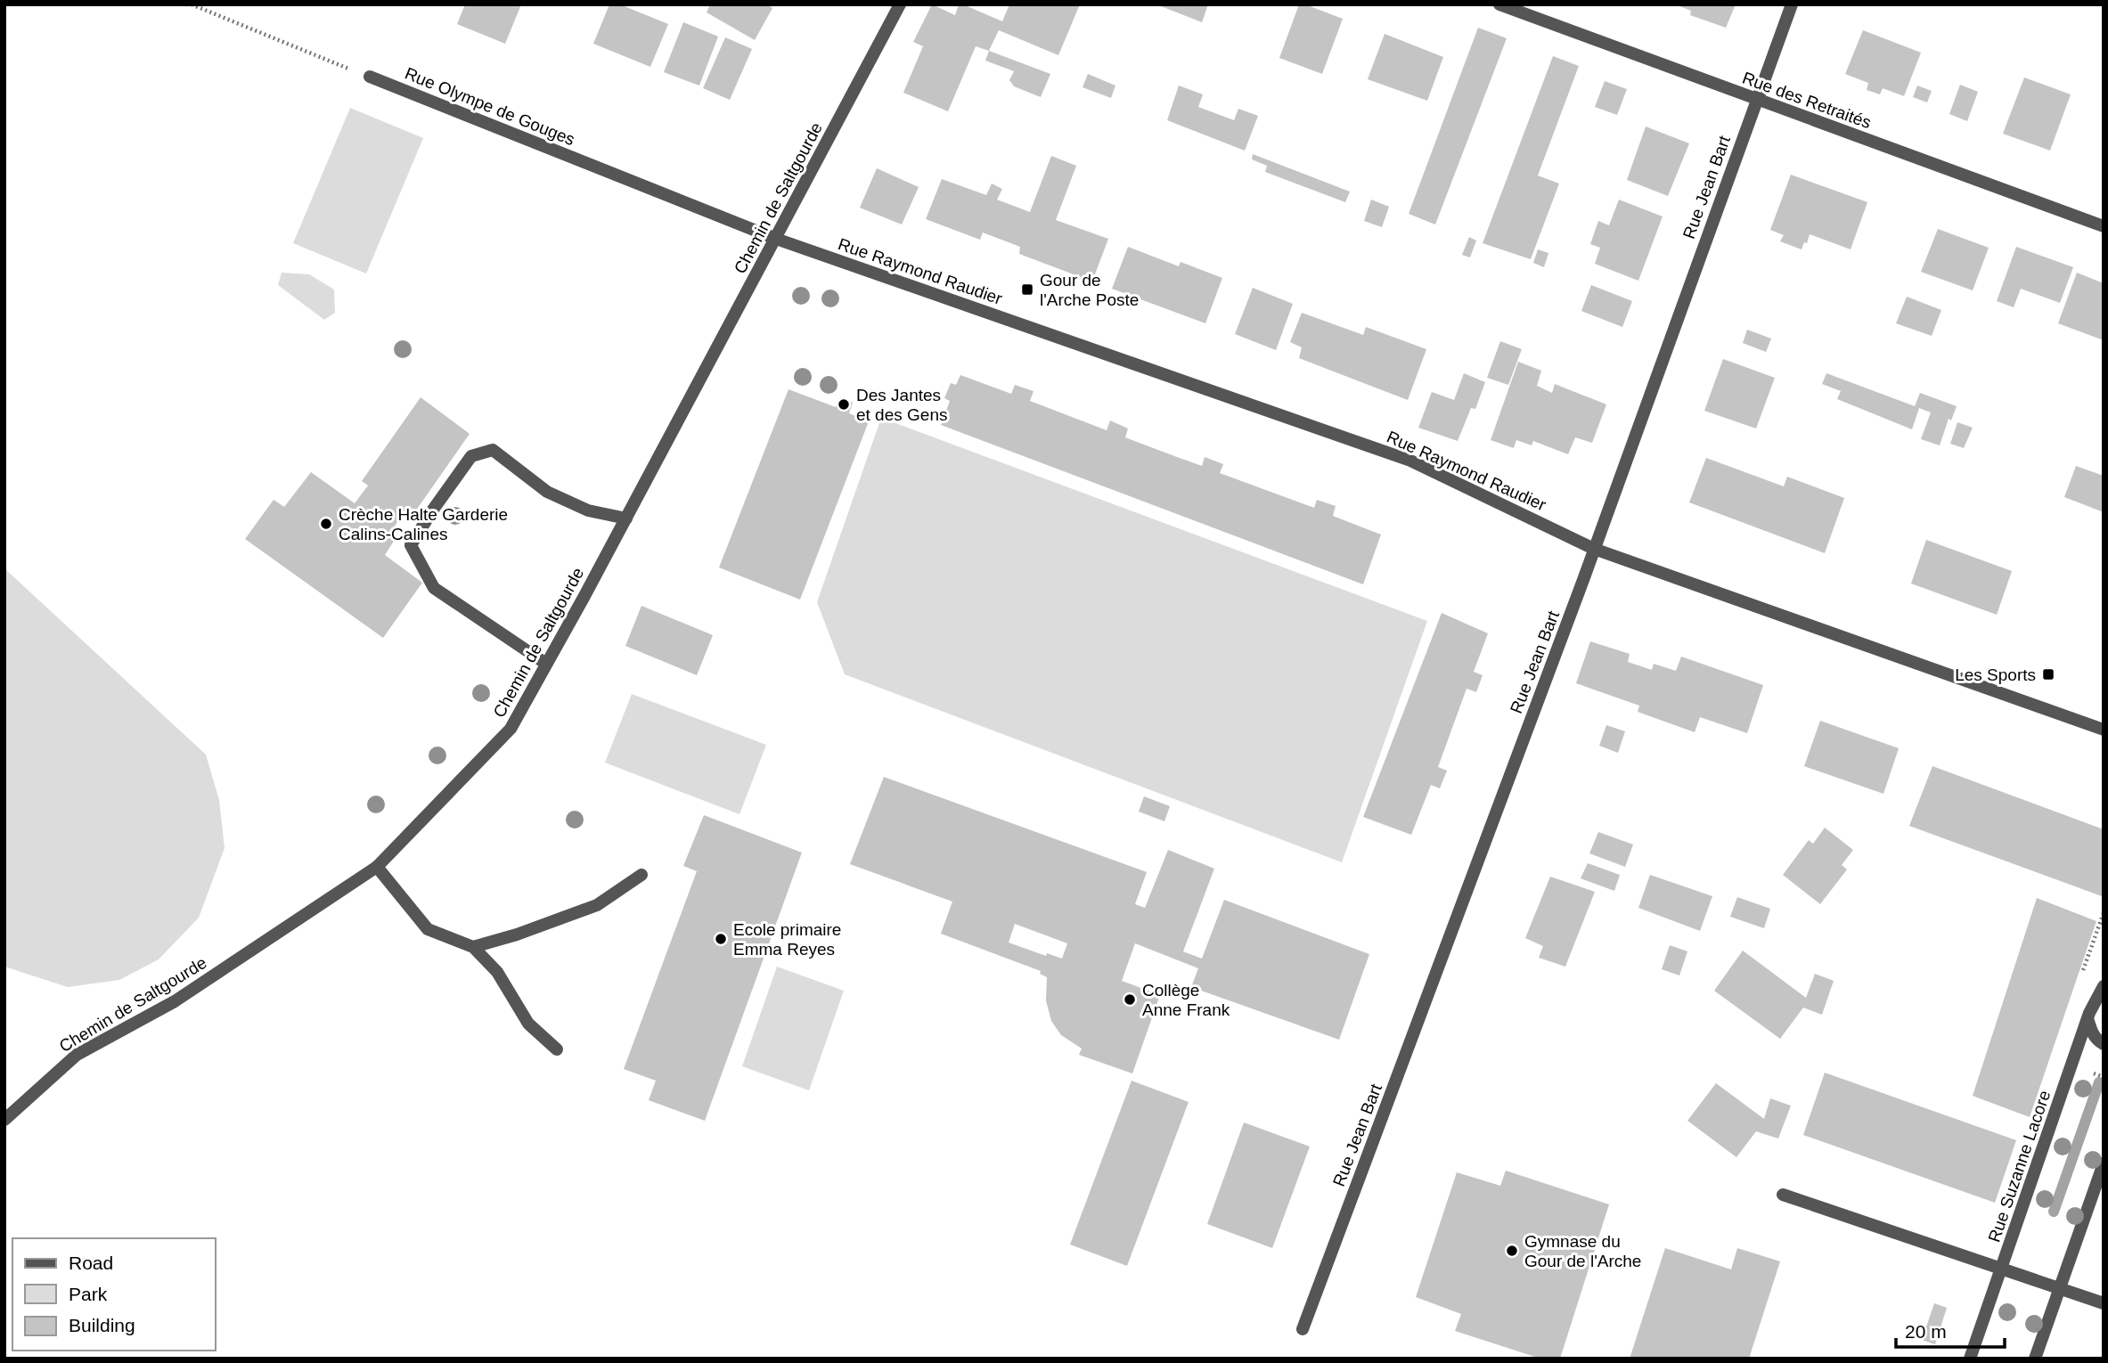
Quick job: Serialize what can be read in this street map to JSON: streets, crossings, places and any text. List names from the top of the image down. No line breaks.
{"streets":{"street":["Rue des Retraités","Rue Olympe de Gouges","Rue Jean Bart","Chemin de Saltgourde","Rue Raymond Raudier","Rue Suzanne Lacore"]},"crossings":[["Rue des Retraités","Rue Jean Bart"],["Rue Olympe de Gouges","Chemin de Saltgourde"],["Rue Olympe de Gouges","Rue Raymond Raudier"],["Rue Jean Bart","Rue Raymond Raudier"],["Chemin de Saltgourde","Rue Raymond Raudier"]],"places":{"transit":["Gour de l'Arche Poste","Les Sports"],"other":["Des Jantes et des Gens","Crèche Halte Garderie Calins-Calines","Ecole primaire Emma Reyes","Collège Anne Frank","Gymnase du Gour de l'Arche"]},"legend":["Road","Park","Building"],"scale_bar":"20 m"}
